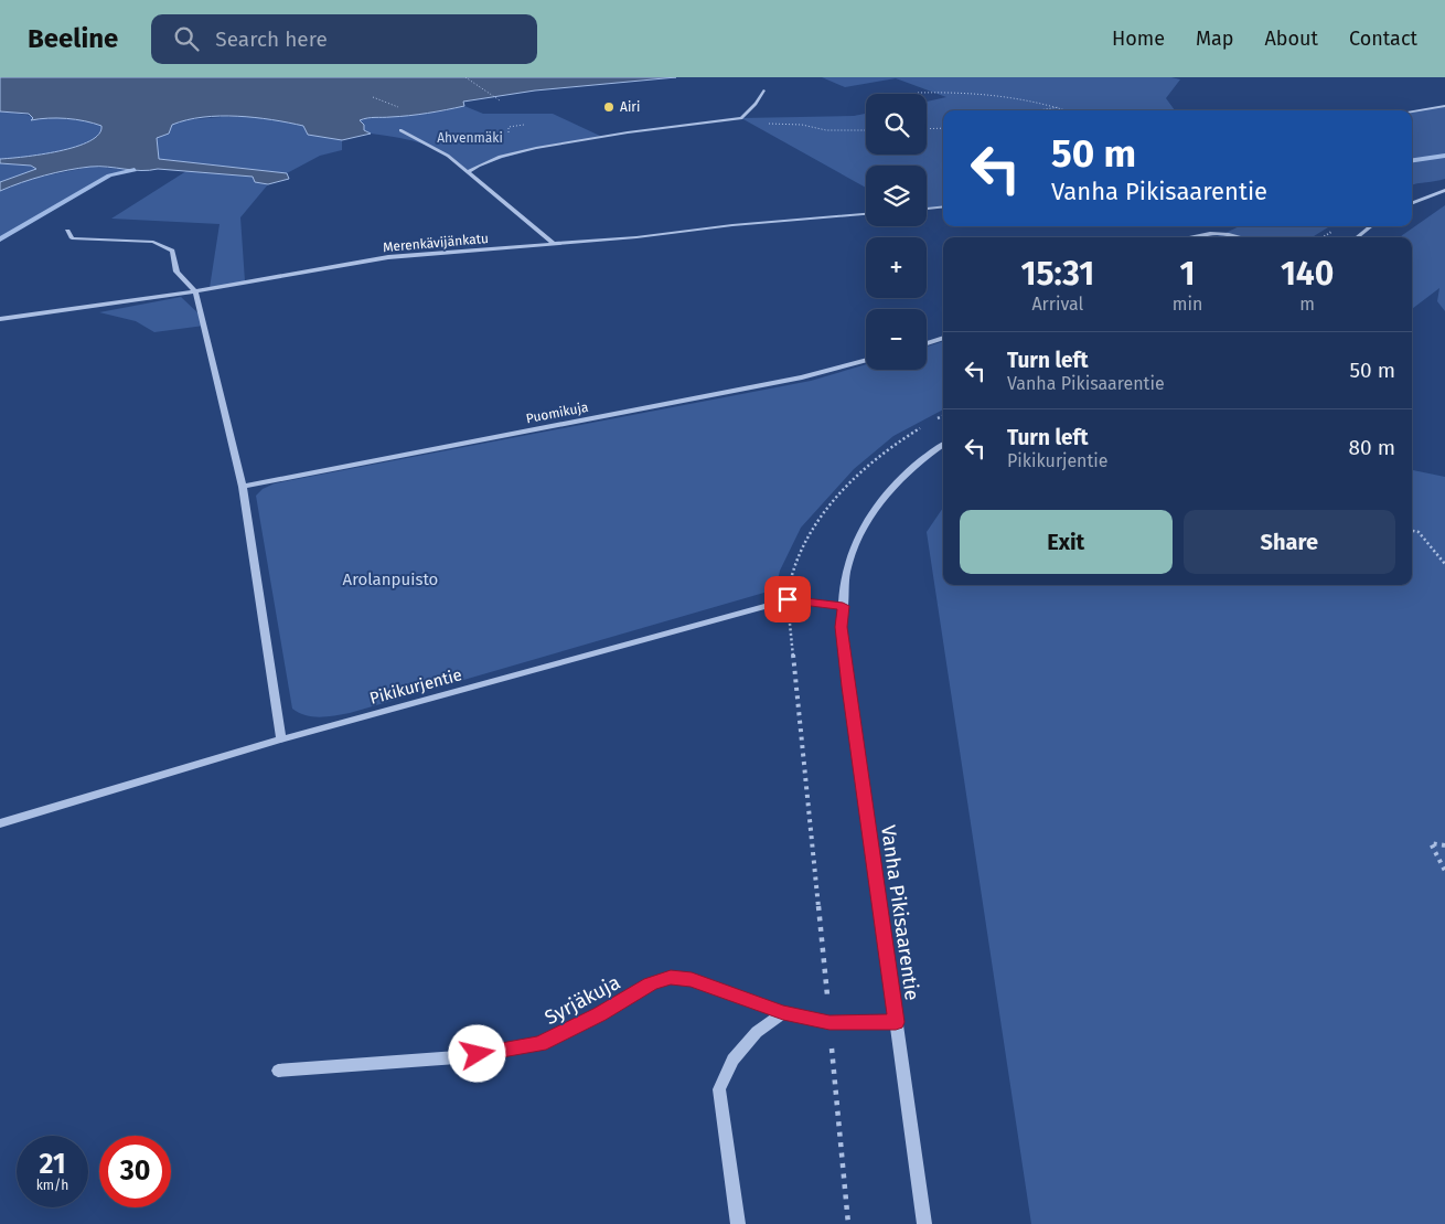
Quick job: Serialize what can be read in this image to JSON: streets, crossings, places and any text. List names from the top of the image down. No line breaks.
{"streets":{"street":["Merenkävijänkatu","Puomikuja","Pikikurjentie","Vanha Pikisaarentie","Syrjäkuja"]},"crossings":[["Pikikurjentie","Vanha Pikisaarentie"],["Vanha Pikisaarentie","Syrjäkuja"]],"parks":["Ahvenmäki","Arolanpuisto"],"places":["Airi"],"page":{"header":"Beeline","search":"Search here","nav":["Home","Map","About","Contact"],"map_buttons":["+","−"],"turn":["50 m","Vanha Pikisaarentie"],"eta":["15:31","Arrival","1","min","140","m"],"list":[{"name":"Turn left","note":"Vanha Pikisaarentie","value":"50 m"},{"name":"Turn left","note":"Pikikurjentie","value":"80 m"}],"buttons":["Exit","Share"],"speed":"21 km/h","limit":"30"}}
